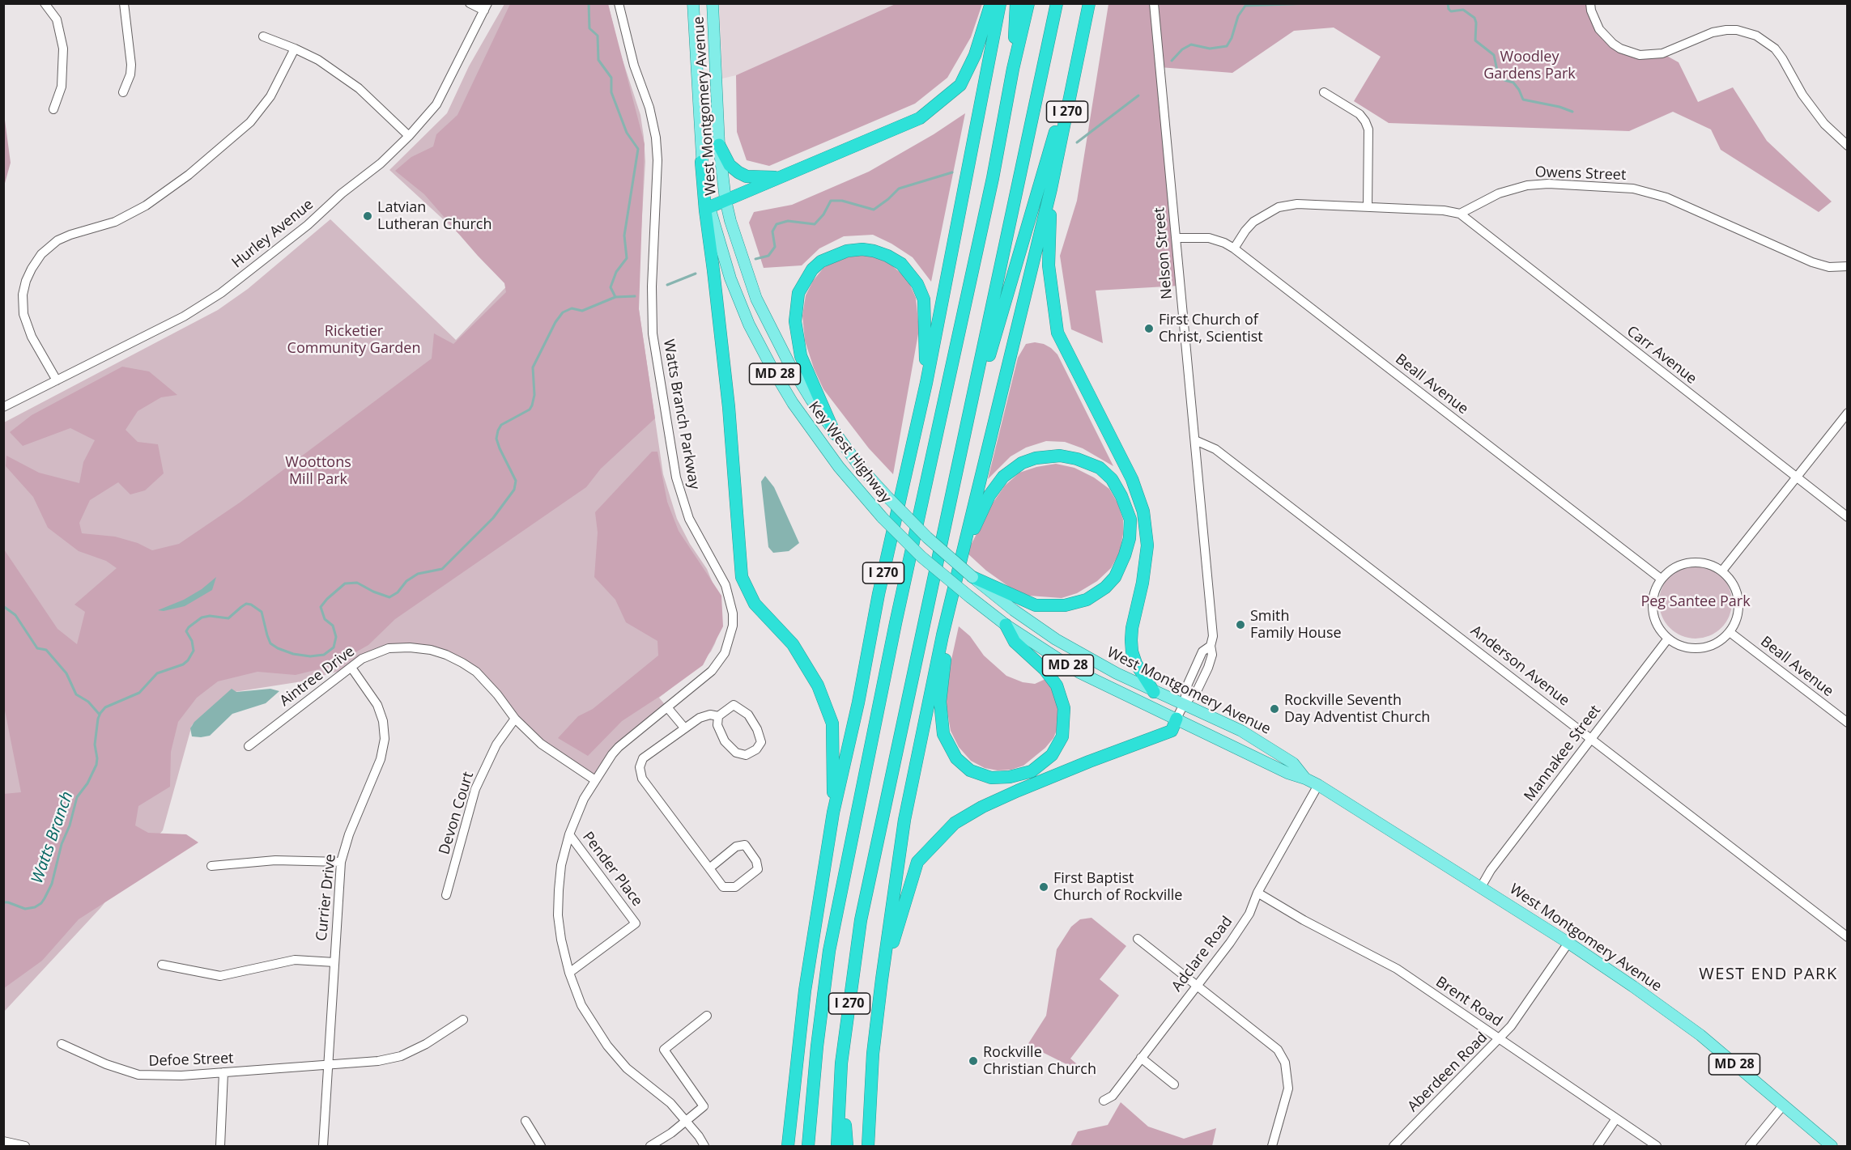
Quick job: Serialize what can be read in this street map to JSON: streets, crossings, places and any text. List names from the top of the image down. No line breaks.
{"streets":{"highway":["I 270"],"main road":["West Montgomery Avenue","MD 28","Key West Highway"],"street":["Owens Street","Hurley Avenue","Nelson Street","Carr Avenue","Beall Avenue","Watts Branch Parkway","Anderson Avenue","Aintree Drive","Mannakee Street","Devon Court","Pender Place","Currier Drive","Adclare Road","Brent Road","Defoe Street","Aberdeen Road"]},"crossings":[["West Montgomery Avenue","Nelson Street"],["West Montgomery Avenue","Key West Highway"],["West Montgomery Avenue","Mannakee Street"],["West Montgomery Avenue","Adclare Road"],["West Montgomery Avenue","Aberdeen Road"],["Owens Street","Carr Avenue"],["Nelson Street","Beall Avenue"],["Nelson Street","Anderson Avenue"],["Beall Avenue","Mannakee Street"],["Watts Branch Parkway","Aintree Drive"],["Watts Branch Parkway","Pender Place"],["Anderson Avenue","Mannakee Street"],["Aintree Drive","Devon Court"],["Aintree Drive","Currier Drive"],["Currier Drive","Defoe Street"],["Adclare Road","Brent Road"],["Brent Road","Aberdeen Road"]],"districts":["WEST END PARK"],"water":["Watts Branch"],"parks":["Woodley Gardens Park","Ricketier Community Garden","Woottons Mill Park","Peg Santee Park"],"places":["Latvian Lutheran Church","First Church of Christ, Scientist","Smith Family House","Rockville Seventh Day Adventist Church","First Baptist Church of Rockville","Rockville Christian Church"]}
